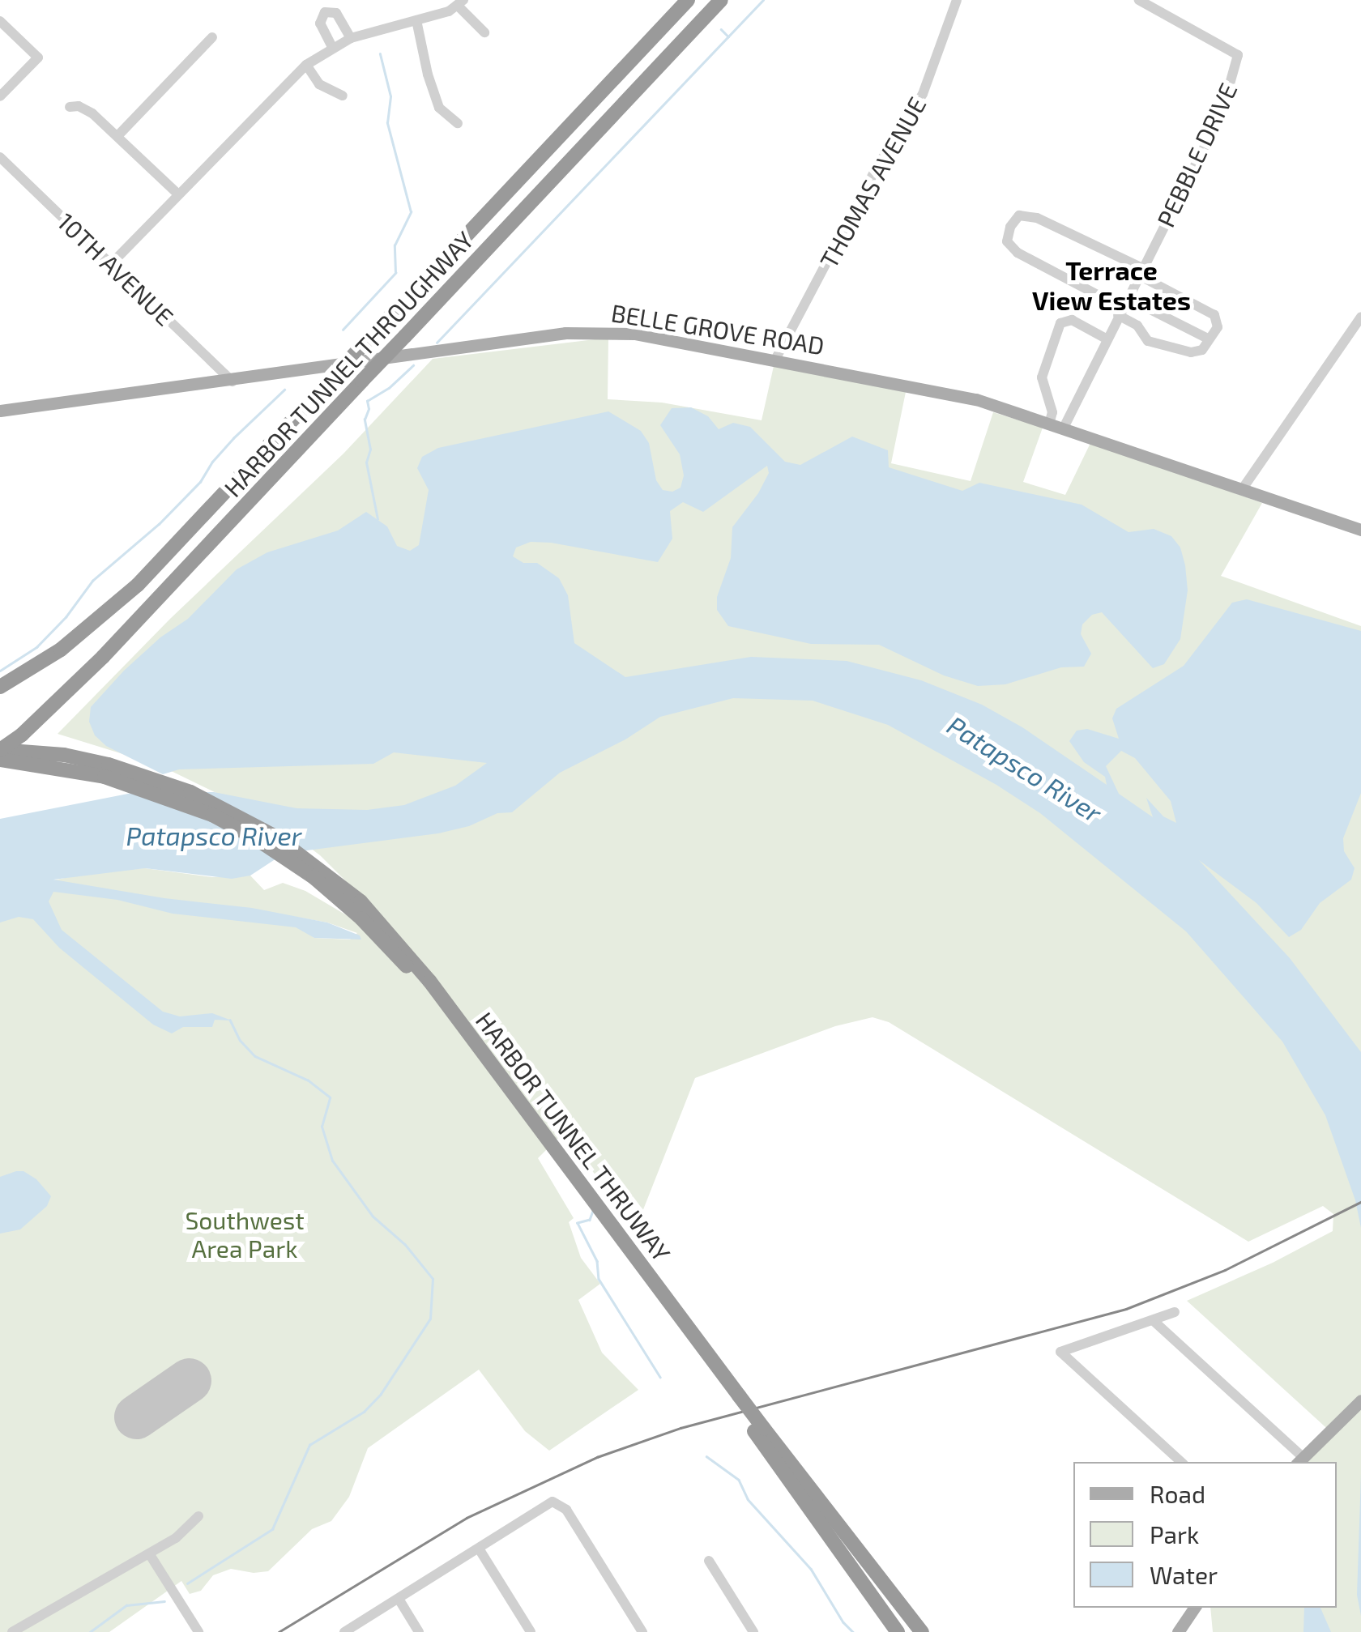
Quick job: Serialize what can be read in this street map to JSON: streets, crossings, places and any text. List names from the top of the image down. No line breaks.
{"streets":{"highway":["HARBOR TUNNEL THROUGHWAY","HARBOR TUNNEL THRUWAY"],"main road":["BELLE GROVE ROAD"],"street":["PEBBLE DRIVE","THOMAS AVENUE","10TH AVENUE"]},"crossings":[["PEBBLE DRIVE","BELLE GROVE ROAD"],["THOMAS AVENUE","BELLE GROVE ROAD"],["10TH AVENUE","BELLE GROVE ROAD"],["HARBOR TUNNEL THROUGHWAY","HARBOR TUNNEL THRUWAY"]],"districts":["Terrace View Estates"],"water":["Patapsco River"],"parks":["Southwest Area Park"],"legend":["Road","Park","Water"]}
